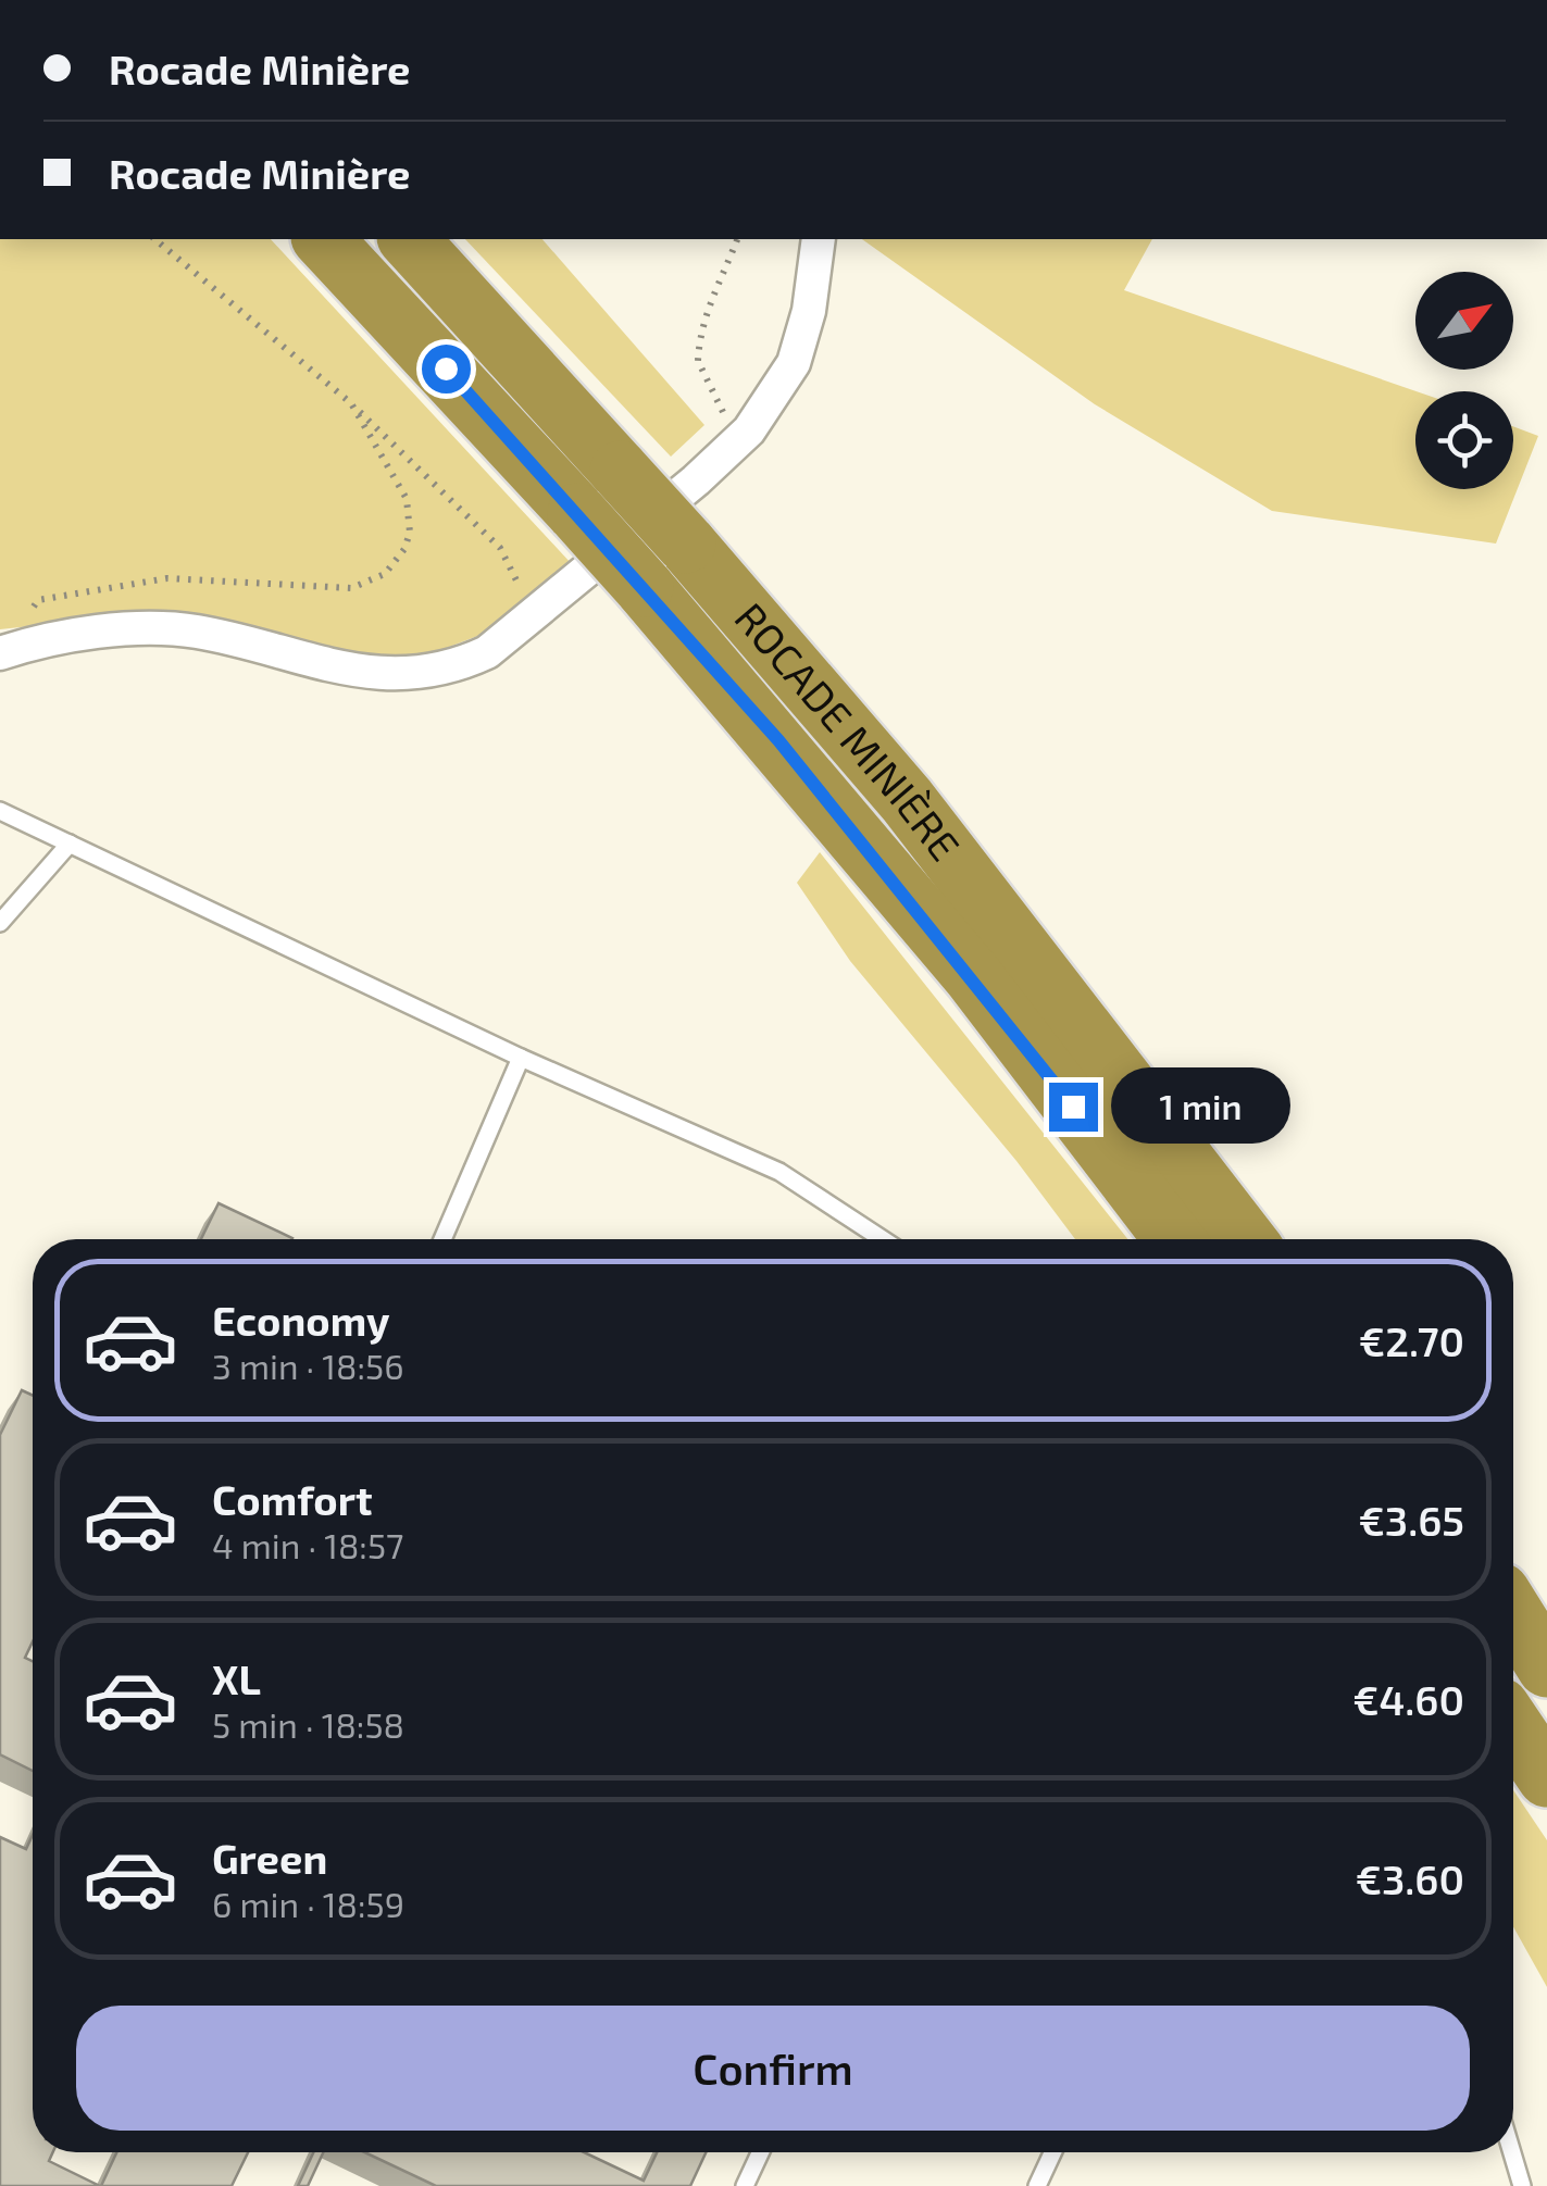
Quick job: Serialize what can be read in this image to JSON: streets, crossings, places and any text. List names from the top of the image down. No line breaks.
{"streets":{"highway":["ROCADE MINIÈRE"]},"north":"top right","page":{"banner":["Rocade Minière","Rocade Minière"],"bubble":"1 min","list":[{"name":"Economy","note":"3 min · 18:56","value":"€2.70"},{"name":"Comfort","note":"4 min · 18:57","value":"€3.65"},{"name":"XL","note":"5 min · 18:58","value":"€4.60"},{"name":"Green","note":"6 min · 18:59","value":"€3.60"}],"buttons":"Confirm"}}
